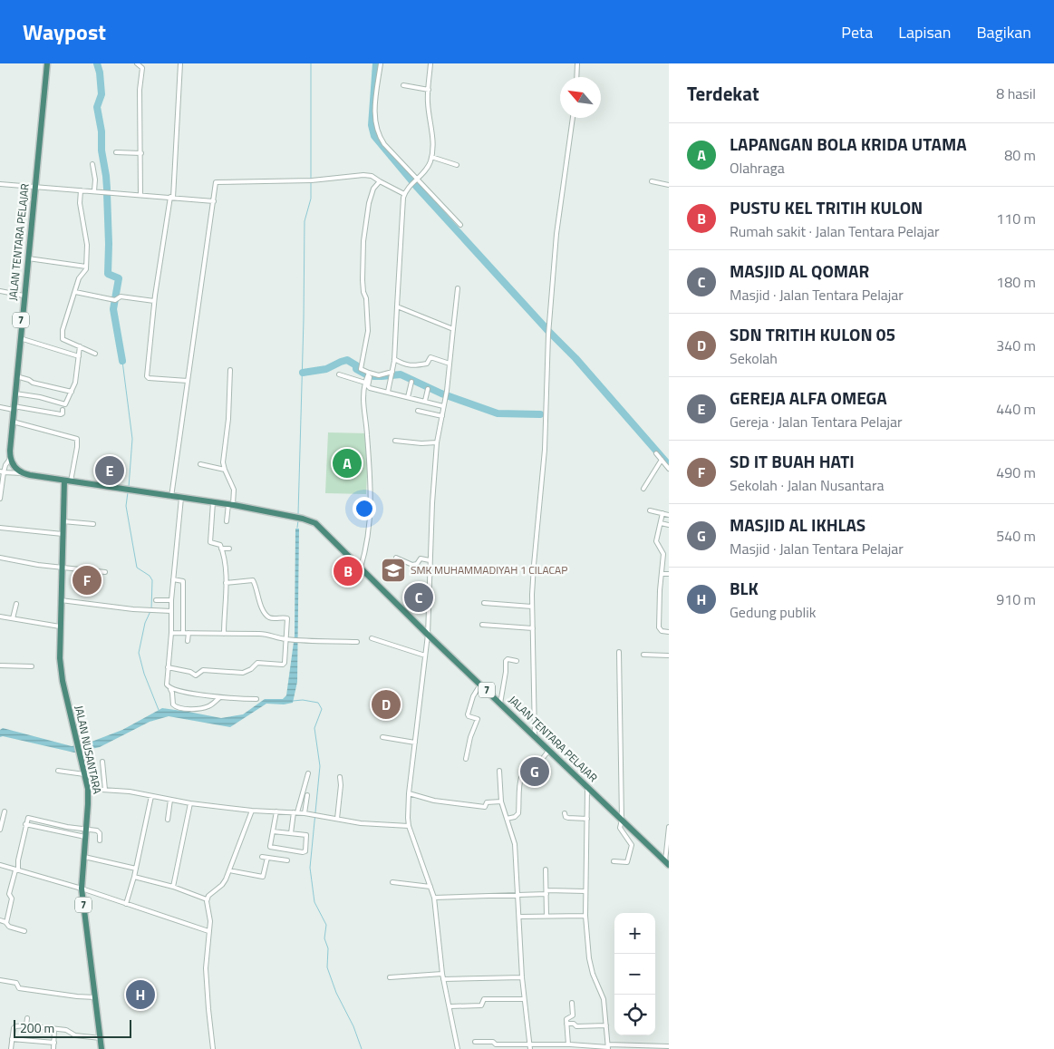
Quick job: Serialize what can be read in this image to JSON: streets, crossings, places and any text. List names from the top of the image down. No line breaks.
{"streets":{"highway":["JALAN TENTARA PELAJAR","7","JALAN NUSANTARA"]},"crossings":[["JALAN TENTARA PELAJAR","7"],["7","JALAN NUSANTARA"]],"places":{"school or university":["SMK MUHAMMADIYAH 1 CILACAP"]},"scale_bar":"200 m","north":"top left","page":{"header":"Waypost","nav":["Peta","Lapisan","Bagikan"],"heading":["Terdekat","8 hasil"],"list":[{"mark":"A","name":"LAPANGAN BOLA KRIDA UTAMA","note":"Olahraga","value":"80 m"},{"mark":"B","name":"PUSTU KEL TRITIH KULON","note":"Rumah sakit · Jalan Tentara Pelajar","value":"110 m"},{"mark":"C","name":"MASJID AL QOMAR","note":"Masjid · Jalan Tentara Pelajar","value":"180 m"},{"mark":"D","name":"SDN TRITIH KULON 05","note":"Sekolah","value":"340 m"},{"mark":"E","name":"GEREJA ALFA OMEGA","note":"Gereja · Jalan Tentara Pelajar","value":"440 m"},{"mark":"F","name":"SD IT BUAH HATI","note":"Sekolah · Jalan Nusantara","value":"490 m"},{"mark":"G","name":"MASJID AL IKHLAS","note":"Masjid · Jalan Tentara Pelajar","value":"540 m"},{"mark":"H","name":"BLK","note":"Gedung publik","value":"910 m"}],"pins":["A","E","B","F","C","D","G","H"],"map_buttons":["+","−"],"scale":"200 m"}}
